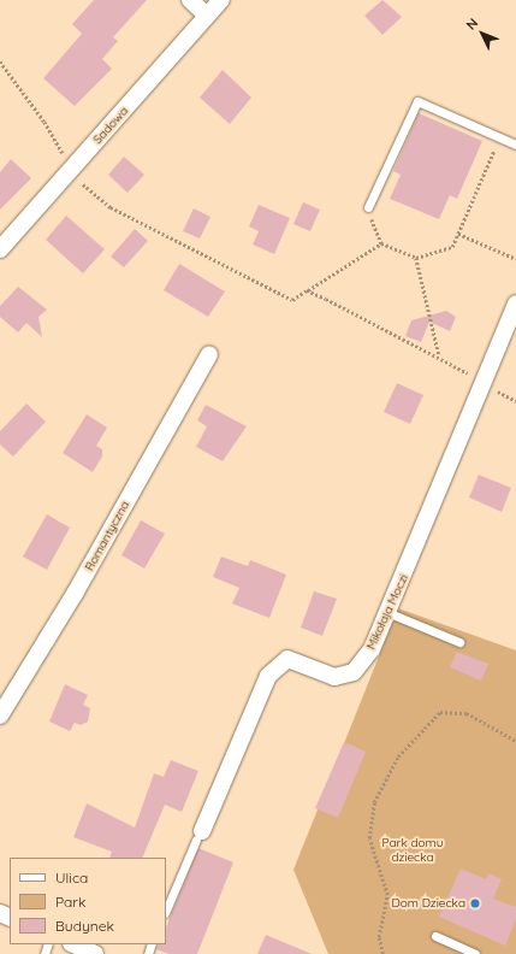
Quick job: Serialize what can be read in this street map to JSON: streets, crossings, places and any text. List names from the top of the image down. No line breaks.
{"streets":{"street":["Sadowa","Romantyczna","Mikołaja Moczi"]},"parks":["Park domu dziecka"],"places":["Dom Dziecka"],"legend":["Ulica","Park","Budynek"],"north":"top left"}
